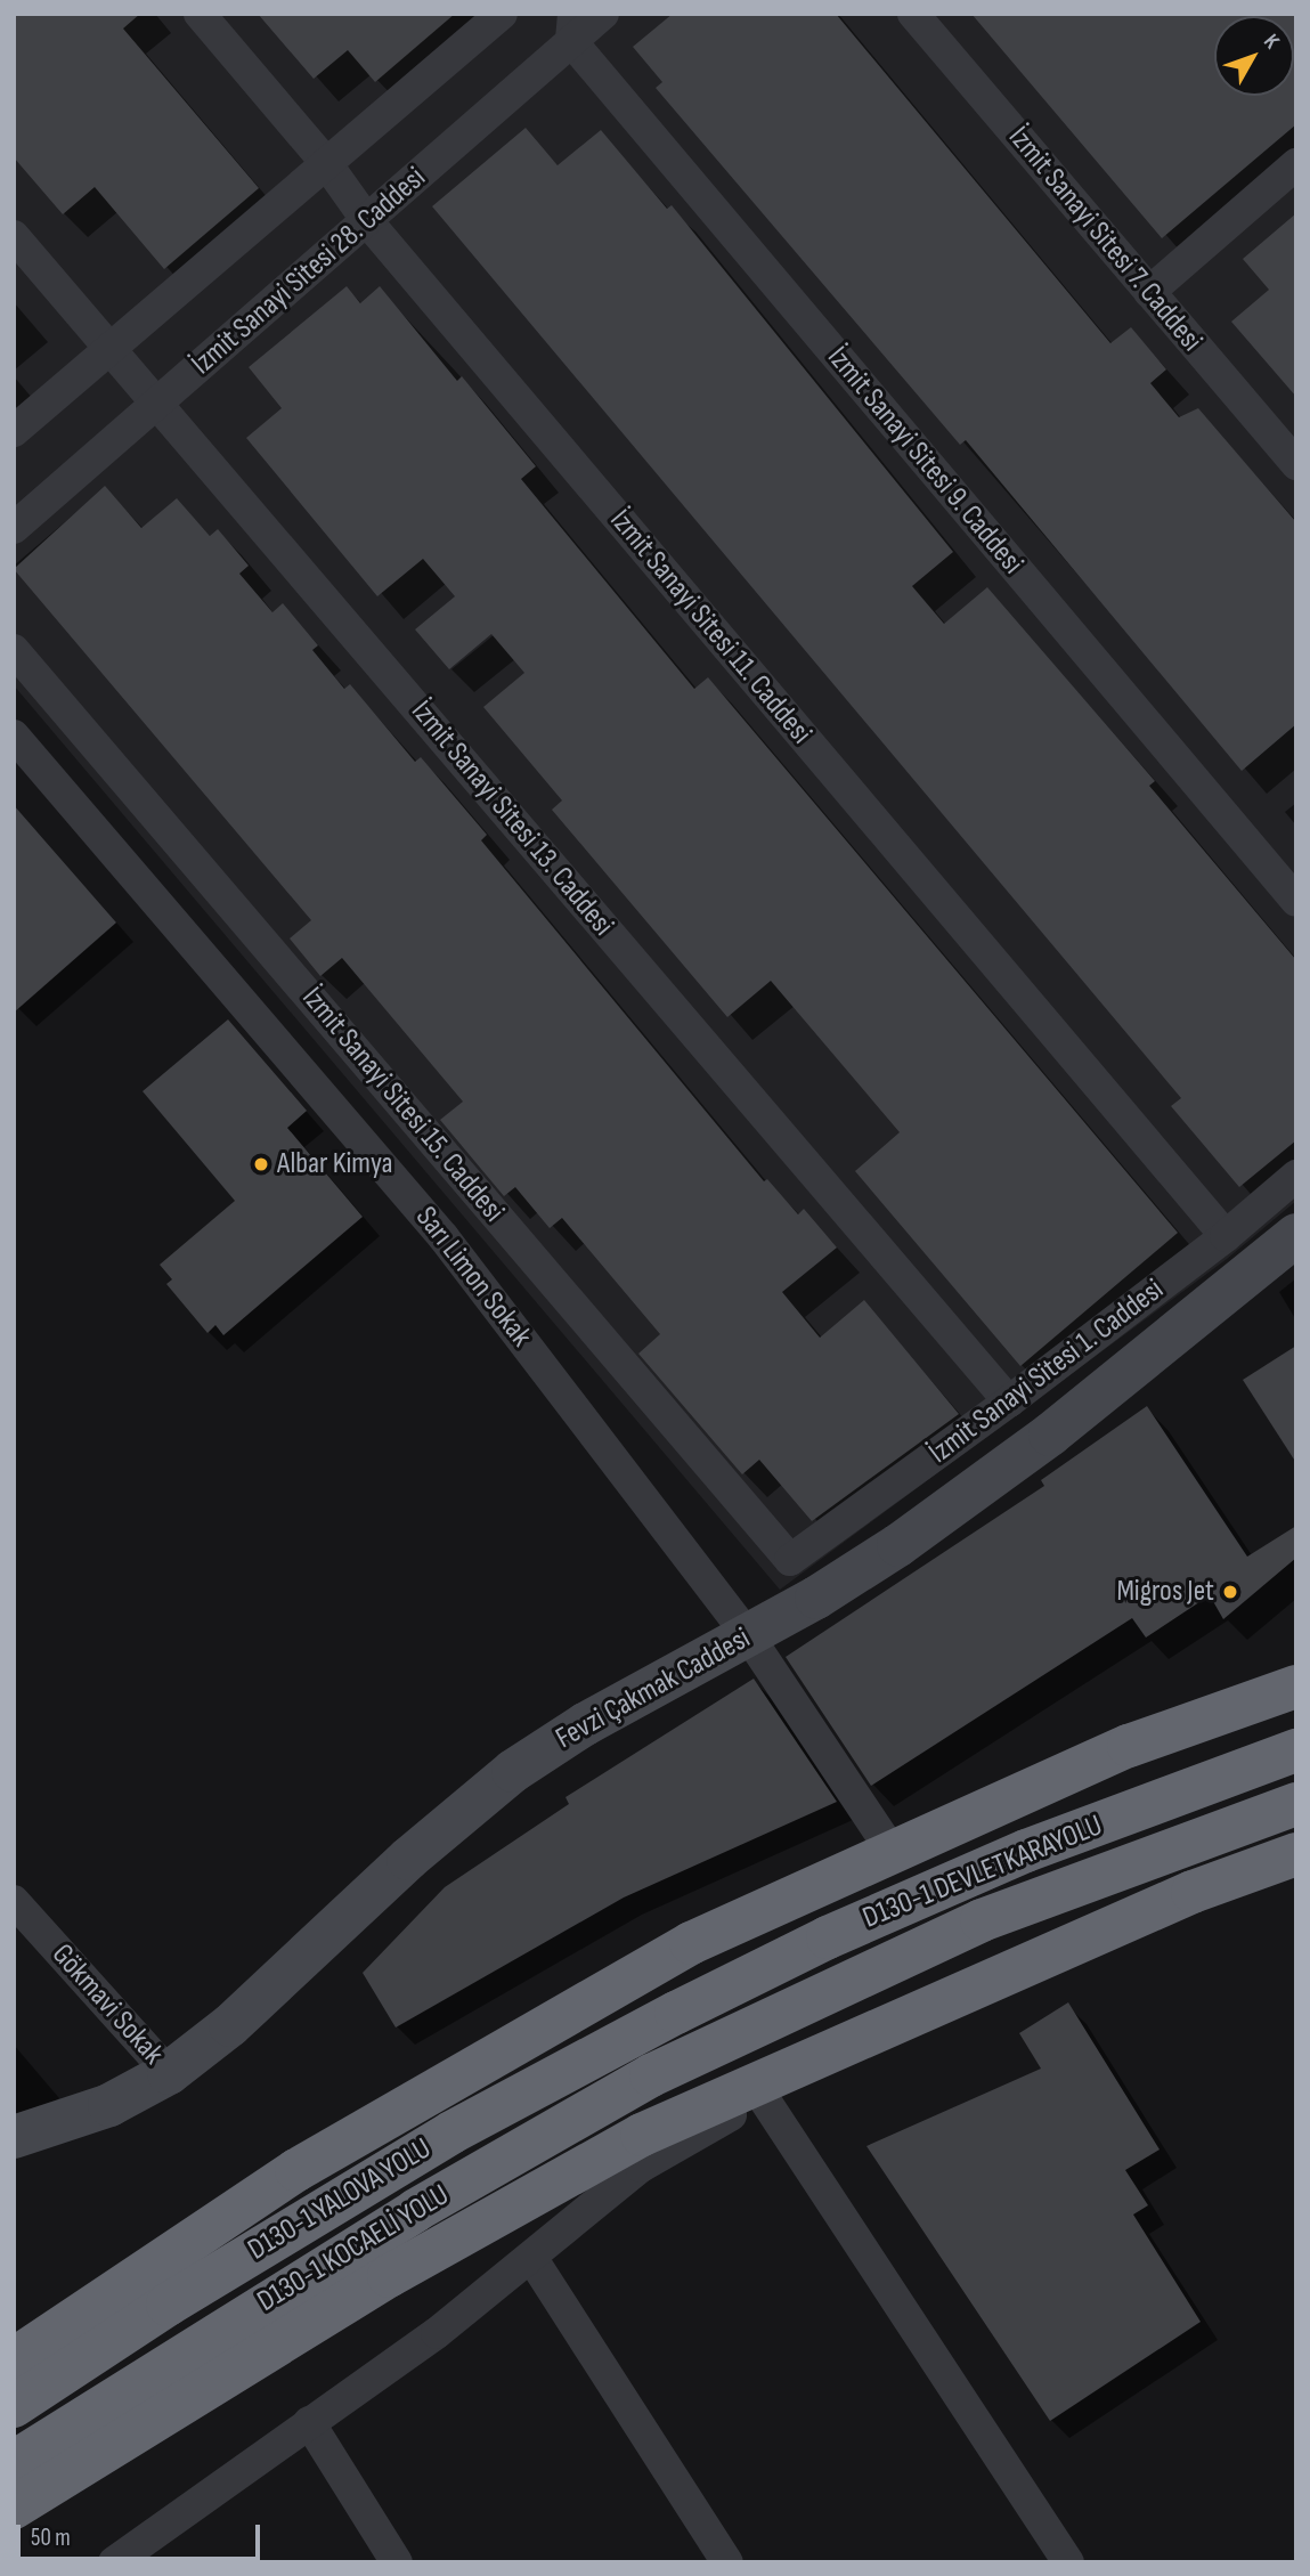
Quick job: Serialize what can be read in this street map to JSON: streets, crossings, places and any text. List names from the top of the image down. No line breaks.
{"streets":{"highway":["D130-1 DEVLETKARAYOLU","D130-1 YALOVA YOLU","D130-1 KOCAELİ YOLU"],"street":["İzmit Sanayi Sitesi 7. Caddesi","İzmit Sanayi Sitesi 28. Caddesi","İzmit Sanayi Sitesi 9. Caddesi","İzmit Sanayi Sitesi 11. Caddesi","İzmit Sanayi Sitesi 13. Caddesi","İzmit Sanayi Sitesi 15. Caddesi","Sarı Limon Sokak","İzmit Sanayi Sitesi 1. Caddesi","Fevzi Çakmak Caddesi","Gökmavi Sokak"]},"crossings":[["İzmit Sanayi Sitesi 28. Caddesi","İzmit Sanayi Sitesi 9. Caddesi"],["İzmit Sanayi Sitesi 28. Caddesi","İzmit Sanayi Sitesi 11. Caddesi"],["İzmit Sanayi Sitesi 28. Caddesi","İzmit Sanayi Sitesi 13. Caddesi"],["İzmit Sanayi Sitesi 11. Caddesi","İzmit Sanayi Sitesi 1. Caddesi"],["İzmit Sanayi Sitesi 13. Caddesi","İzmit Sanayi Sitesi 1. Caddesi"],["İzmit Sanayi Sitesi 15. Caddesi","İzmit Sanayi Sitesi 1. Caddesi"],["Sarı Limon Sokak","Fevzi Çakmak Caddesi"],["Fevzi Çakmak Caddesi","Gökmavi Sokak"],["D130-1 DEVLETKARAYOLU","D130-1 YALOVA YOLU"],["D130-1 DEVLETKARAYOLU","D130-1 KOCAELİ YOLU"]],"places":["Albar Kimya","Migros Jet"],"scale_bar":"50 m","north":"top right"}
